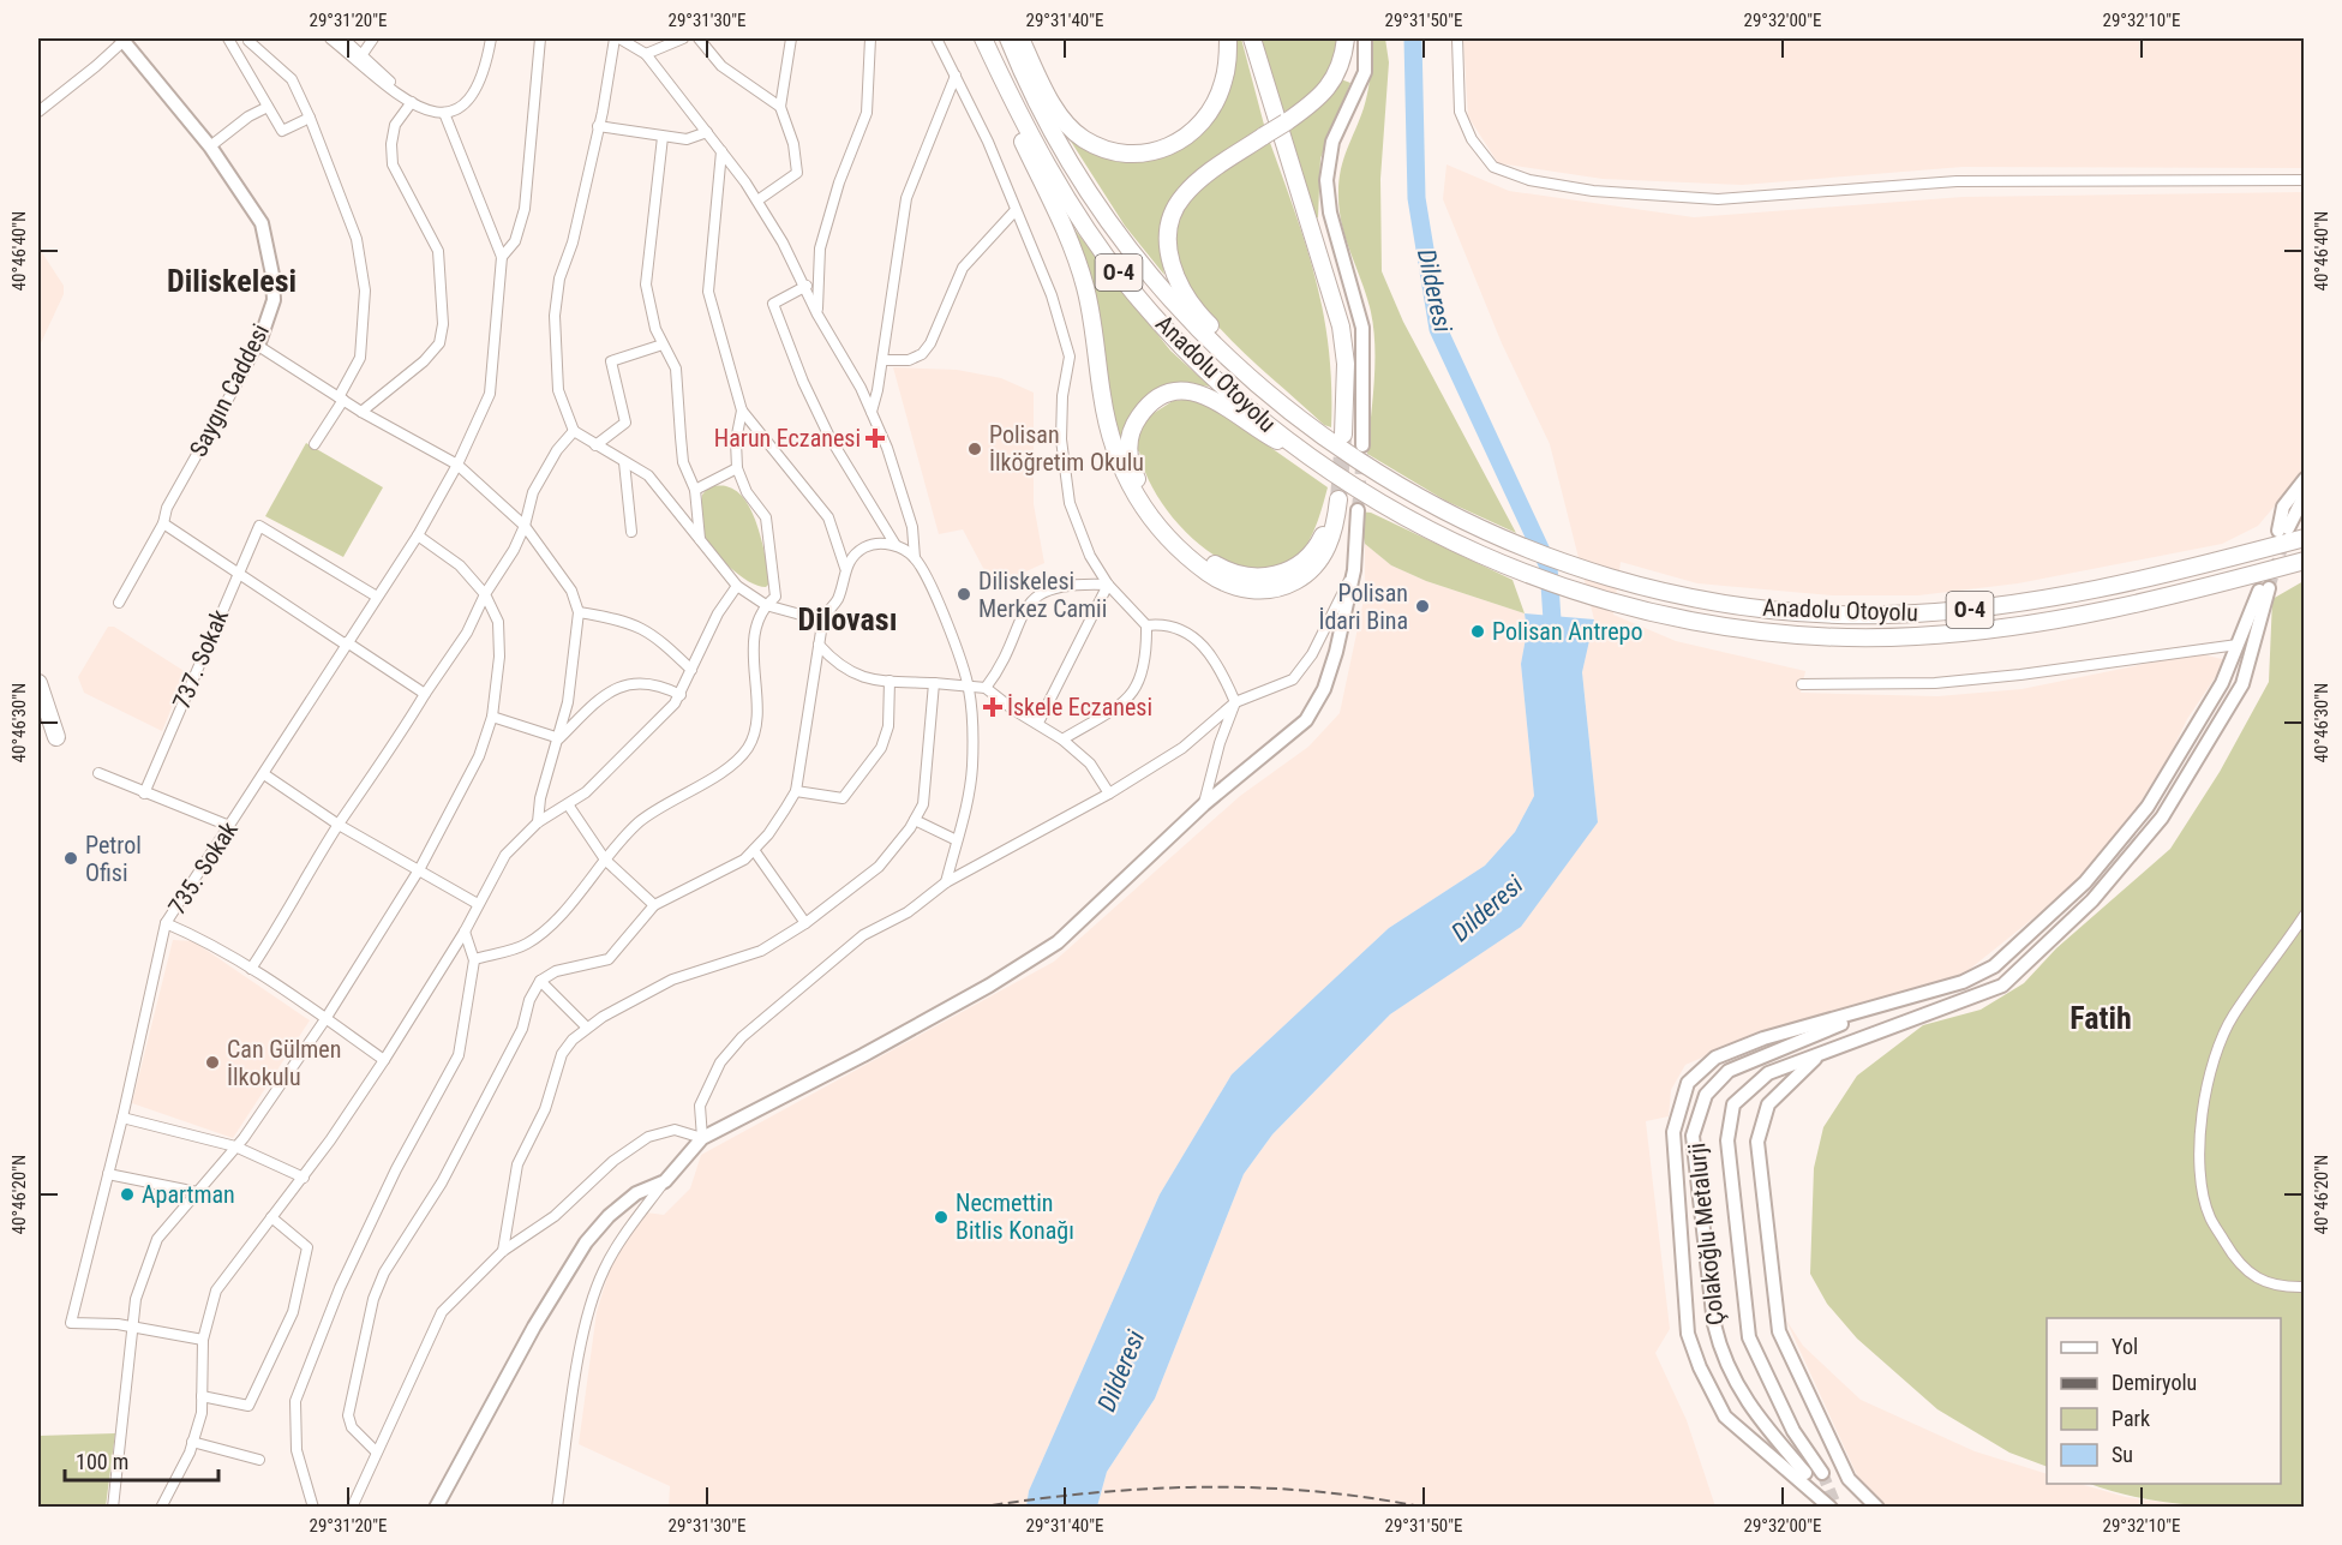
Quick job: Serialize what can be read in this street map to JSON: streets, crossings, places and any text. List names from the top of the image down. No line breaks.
{"streets":{"highway":["O-4","Anadolu Otoyolu"],"main road":["Saygın Caddesi","Çolakoğlu Metalurji"],"street":["737. Sokak","735. Sokak"]},"crossings":[["737. Sokak","735. Sokak"]],"districts":["Diliskelesi","Dilovası","Fatih"],"water":["Dilderesi"],"places":{"health":["Harun Eczanesi","İskele Eczanesi"],"other":["Polisan İlköğretim Okulu","Diliskelesi Merkez Camii","Polisan İdari Bina","Polisan Antrepo","Petrol Ofisi","Can Gülmen İlkokulu","Apartman","Necmettin Bitlis Konağı"]},"legend":["Yol","Demiryolu","Park","Su"],"scale_bar":"100 m","coordinates":["29°31'20\"E","29°31'30\"E","29°31'40\"E","29°31'50\"E","29°32'00\"E","29°32'10\"E","40°46'40\"N","40°46'30\"N","40°46'20\"N"]}
